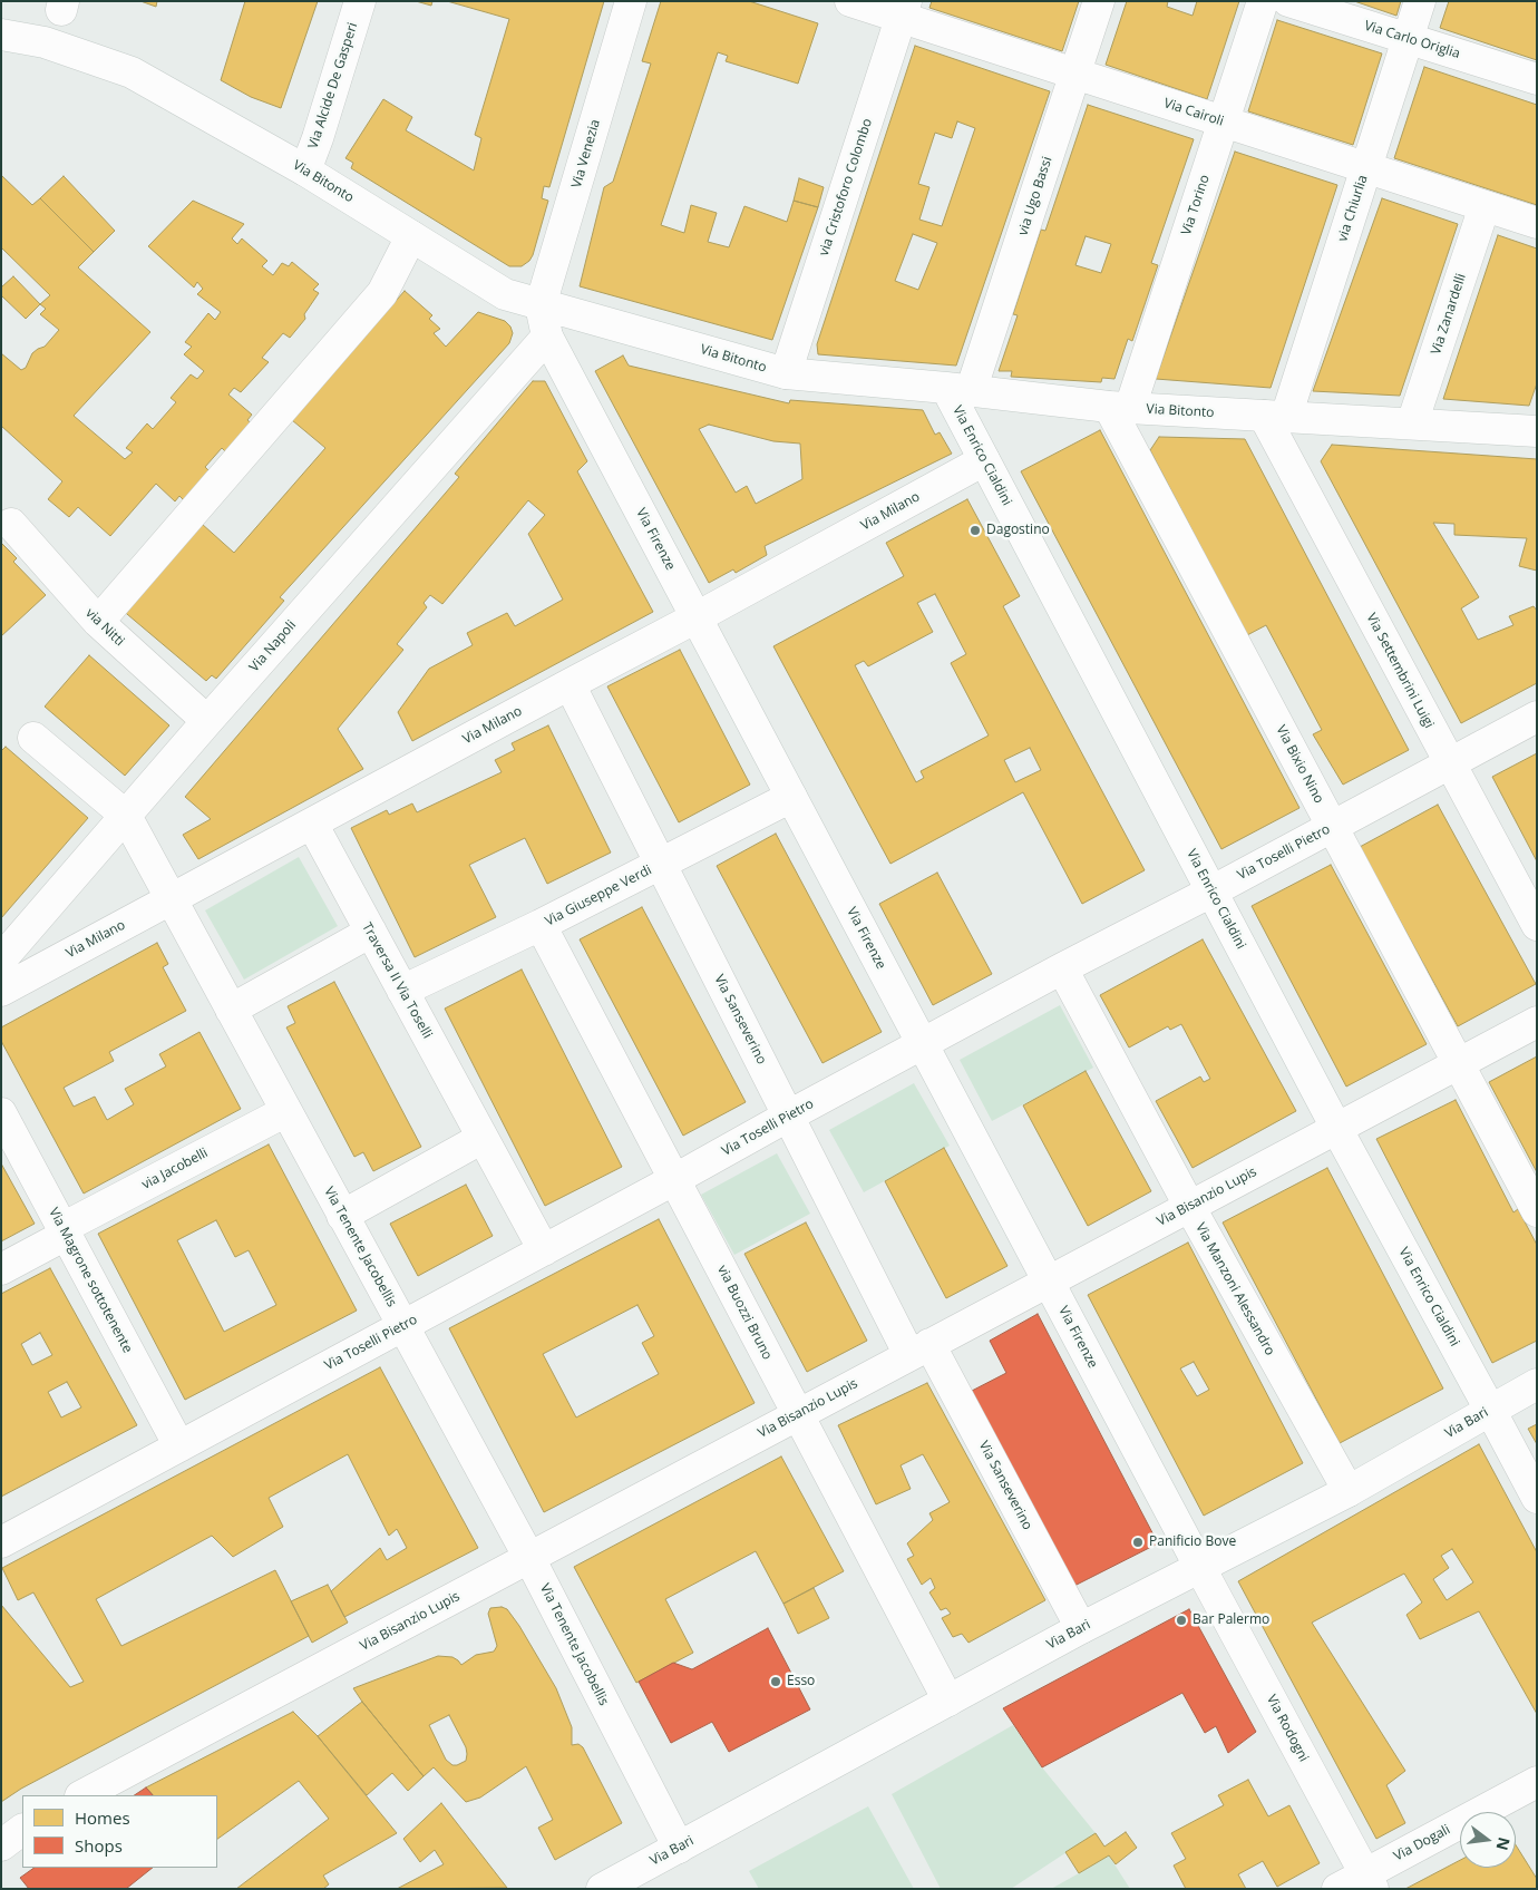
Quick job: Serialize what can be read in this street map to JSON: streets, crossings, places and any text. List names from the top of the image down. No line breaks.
{"streets":{"street":["Via Carlo Origlia","Via Alcide De Gasperi","Via Cairoli","Via Venezia","Via Bitonto","via Cristoforo Colombo","via Ugo Bassi","Via Torino","via Chiurlia","Via Zanardelli","Via Enrico Cialdini","Via Milano","Via Firenze","via Nitti","Via Napoli","Via Settembrini Luigi","Via Bixio Nino","Via Toselli Pietro","Via Giuseppe Verdi","Traversa II Via Toselli","Via Sanseverino","via Jacobelli","Via Bisanzio Lupis","Via Tenente Jacobellis","Via Magrone sottotenente","Via Manzoni Alessandro","via Buozzi Bruno","Via Bari","Via Rodogni","Via Dogali"]},"crossings":[["Via Carlo Origlia","via Chiurlia"],["Via Alcide De Gasperi","Via Bitonto"],["Via Cairoli","via Cristoforo Colombo"],["Via Cairoli","via Ugo Bassi"],["Via Cairoli","Via Torino"],["Via Cairoli","via Chiurlia"],["Via Cairoli","Via Zanardelli"],["Via Venezia","Via Bitonto"],["Via Venezia","Via Firenze"],["Via Bitonto","via Cristoforo Colombo"],["Via Bitonto","via Ugo Bassi"],["Via Bitonto","Via Torino"],["Via Bitonto","via Chiurlia"],["Via Bitonto","Via Zanardelli"],["Via Bitonto","Via Enrico Cialdini"],["Via Bitonto","Via Firenze"],["Via Bitonto","Via Settembrini Luigi"],["Via Bitonto","Via Bixio Nino"],["via Ugo Bassi","Via Enrico Cialdini"],["Via Torino","Via Bixio Nino"],["via Chiurlia","Via Settembrini Luigi"],["Via Enrico Cialdini","Via Milano"],["Via Enrico Cialdini","Via Toselli Pietro"],["Via Enrico Cialdini","Via Bisanzio Lupis"],["Via Enrico Cialdini","Via Bari"],["Via Milano","Via Firenze"],["Via Milano","Traversa II Via Toselli"],["Via Milano","Via Sanseverino"],["Via Milano","Via Tenente Jacobellis"],["Via Firenze","Via Napoli"],["Via Firenze","Via Toselli Pietro"],["Via Firenze","Via Giuseppe Verdi"],["Via Firenze","Via Bisanzio Lupis"],["Via Firenze","Via Bari"],["Via Firenze","Via Rodogni"],["via Nitti","Via Napoli"],["Via Napoli","Via Tenente Jacobellis"],["Via Settembrini Luigi","Via Toselli Pietro"],["Via Bixio Nino","Via Toselli Pietro"],["Via Bixio Nino","Via Bisanzio Lupis"],["Via Toselli Pietro","Traversa II Via Toselli"],["Via Toselli Pietro","Via Sanseverino"],["Via Toselli Pietro","Via Tenente Jacobellis"],["Via Toselli Pietro","Via Magrone sottotenente"],["Via Toselli Pietro","Via Manzoni Alessandro"],["Via Toselli Pietro","via Buozzi Bruno"],["Via Giuseppe Verdi","Traversa II Via Toselli"],["Via Giuseppe Verdi","Via Sanseverino"],["Via Giuseppe Verdi","via Buozzi Bruno"],["Via Sanseverino","Via Bisanzio Lupis"],["Via Sanseverino","Via Bari"],["via Jacobelli","Via Tenente Jacobellis"],["via Jacobelli","Via Magrone sottotenente"],["Via Bisanzio Lupis","Via Tenente Jacobellis"],["Via Bisanzio Lupis","Via Manzoni Alessandro"],["Via Bisanzio Lupis","via Buozzi Bruno"],["Via Tenente Jacobellis","Via Bari"],["Via Manzoni Alessandro","Via Bari"],["via Buozzi Bruno","Via Bari"],["Via Bari","Via Rodogni"],["Via Rodogni","Via Dogali"]],"places":["Dagostino","Panificio Bove","Bar Palermo","Esso"],"legend":["Homes","Shops"],"north":"right"}
